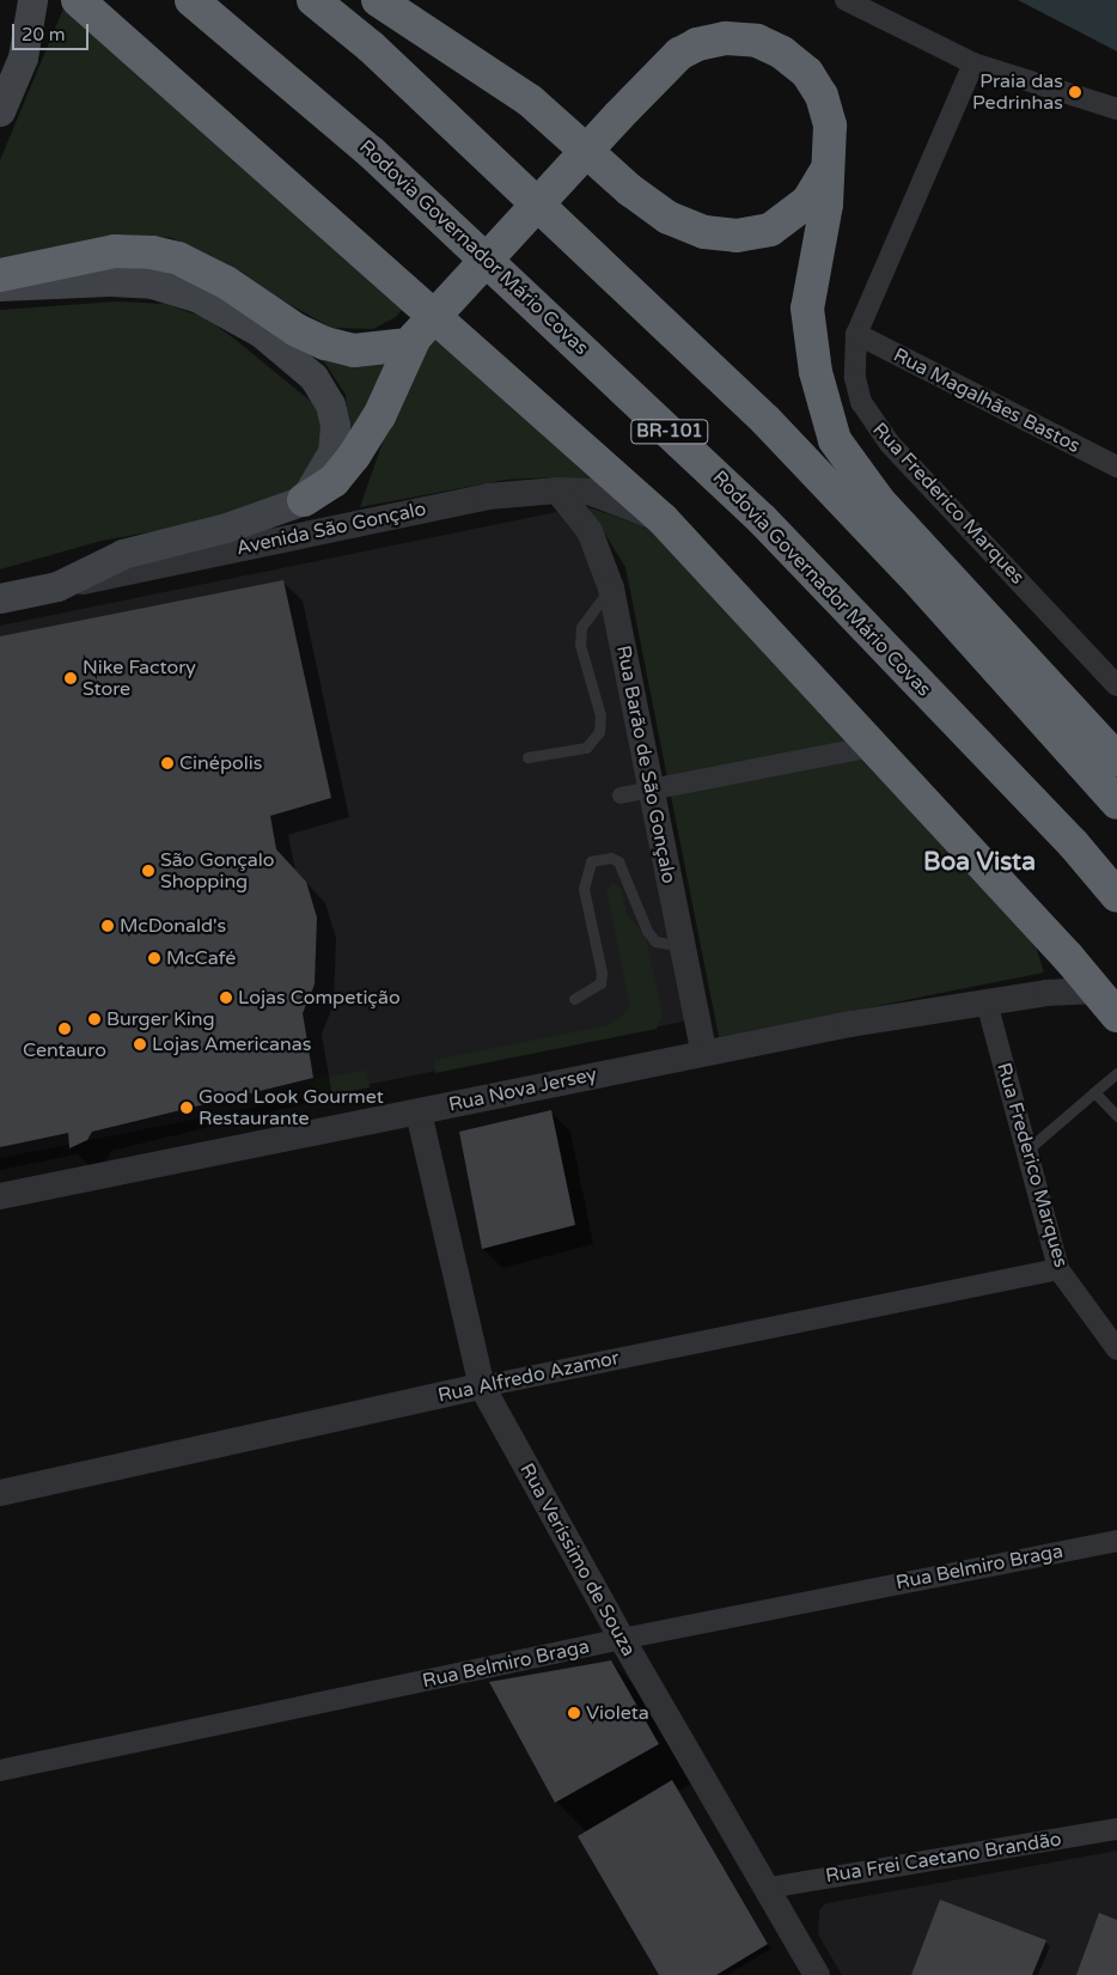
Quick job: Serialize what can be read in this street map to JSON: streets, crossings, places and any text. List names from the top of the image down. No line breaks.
{"streets":{"highway":["Rodovia Governador Mário Covas","BR-101"],"main road":["Avenida São Gonçalo"],"street":["Rua Magalhães Bastos","Rua Frederico Marques","Rua Barão de São Gonçalo","Rua Nova Jersey","Rua Alfredo Azamor","Rua Veríssimo de Souza","Rua Belmiro Braga","Rua Frei Caetano Brandão"]},"crossings":[["Rua Magalhães Bastos","Rua Frederico Marques"],["Rua Frederico Marques","Rua Nova Jersey"],["Rua Frederico Marques","Rua Alfredo Azamor"],["Avenida São Gonçalo","Rua Barão de São Gonçalo"],["Rua Barão de São Gonçalo","Rua Nova Jersey"],["Rua Nova Jersey","Rua Veríssimo de Souza"],["Rua Alfredo Azamor","Rua Veríssimo de Souza"],["Rua Veríssimo de Souza","Rua Belmiro Braga"],["Rua Veríssimo de Souza","Rua Frei Caetano Brandão"]],"districts":["Boa Vista"],"places":["Praia das Pedrinhas","Nike Factory Store","Cinépolis","São Gonçalo Shopping","McDonald's","McCafé","Lojas Competição","Burger King","Centauro","Lojas Americanas","Good Look Gourmet Restaurante","Violeta"],"scale_bar":"20 m"}
